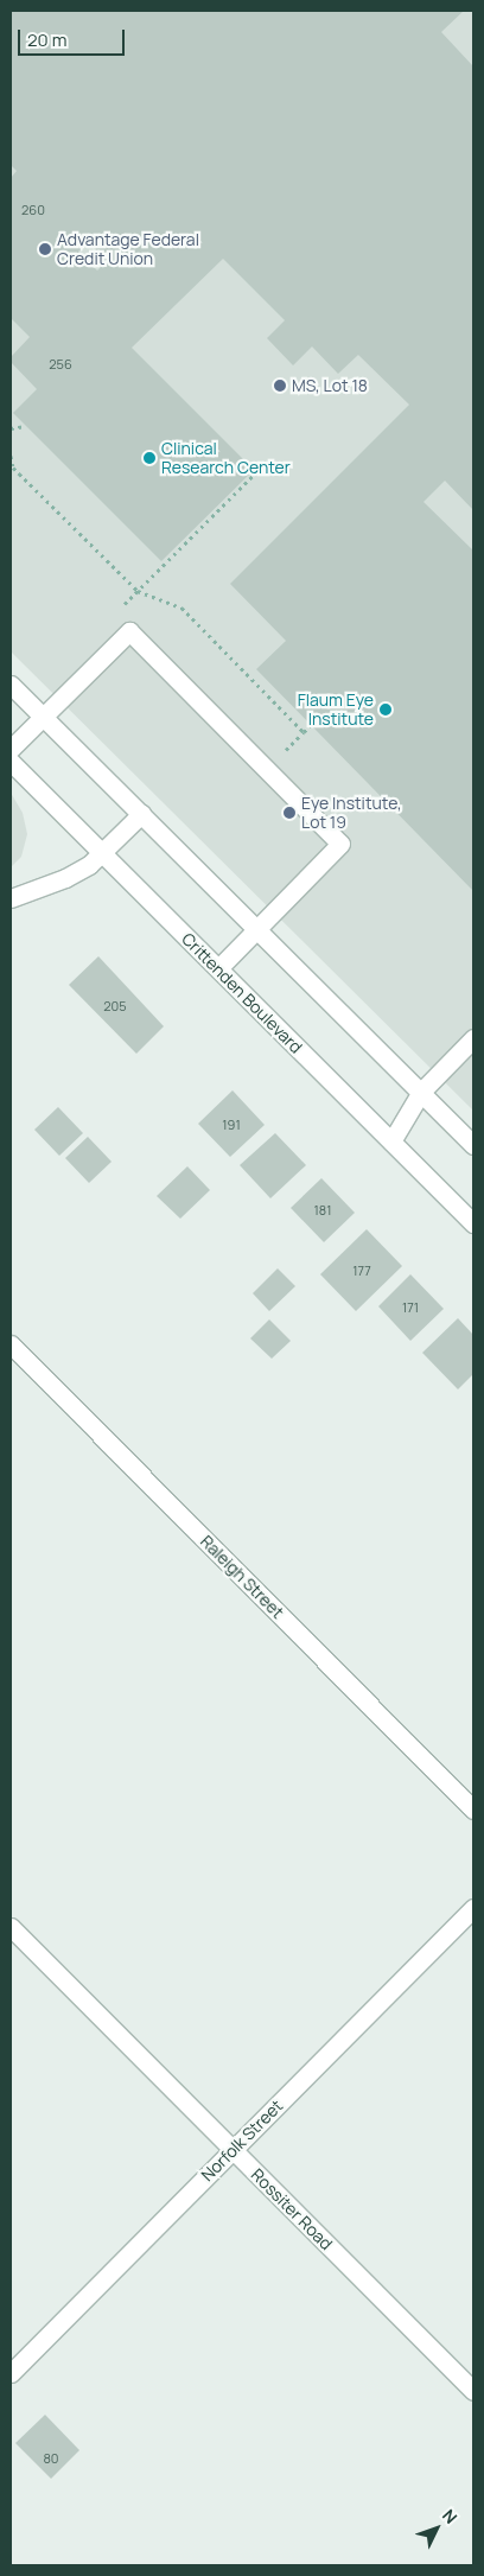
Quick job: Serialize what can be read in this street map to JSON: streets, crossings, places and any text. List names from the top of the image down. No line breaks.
{"streets":{"street":["Crittenden Boulevard","Raleigh Street","Norfolk Street","Rossiter Road"]},"crossings":[["Norfolk Street","Rossiter Road"]],"places":["Advantage Federal Credit Union","MS, Lot 18","Clinical Research Center","Flaum Eye Institute","Eye Institute, Lot 19"],"house_numbers":["260","256","205","191","181","177","171","80"],"scale_bar":"20 m","north":"top right"}
